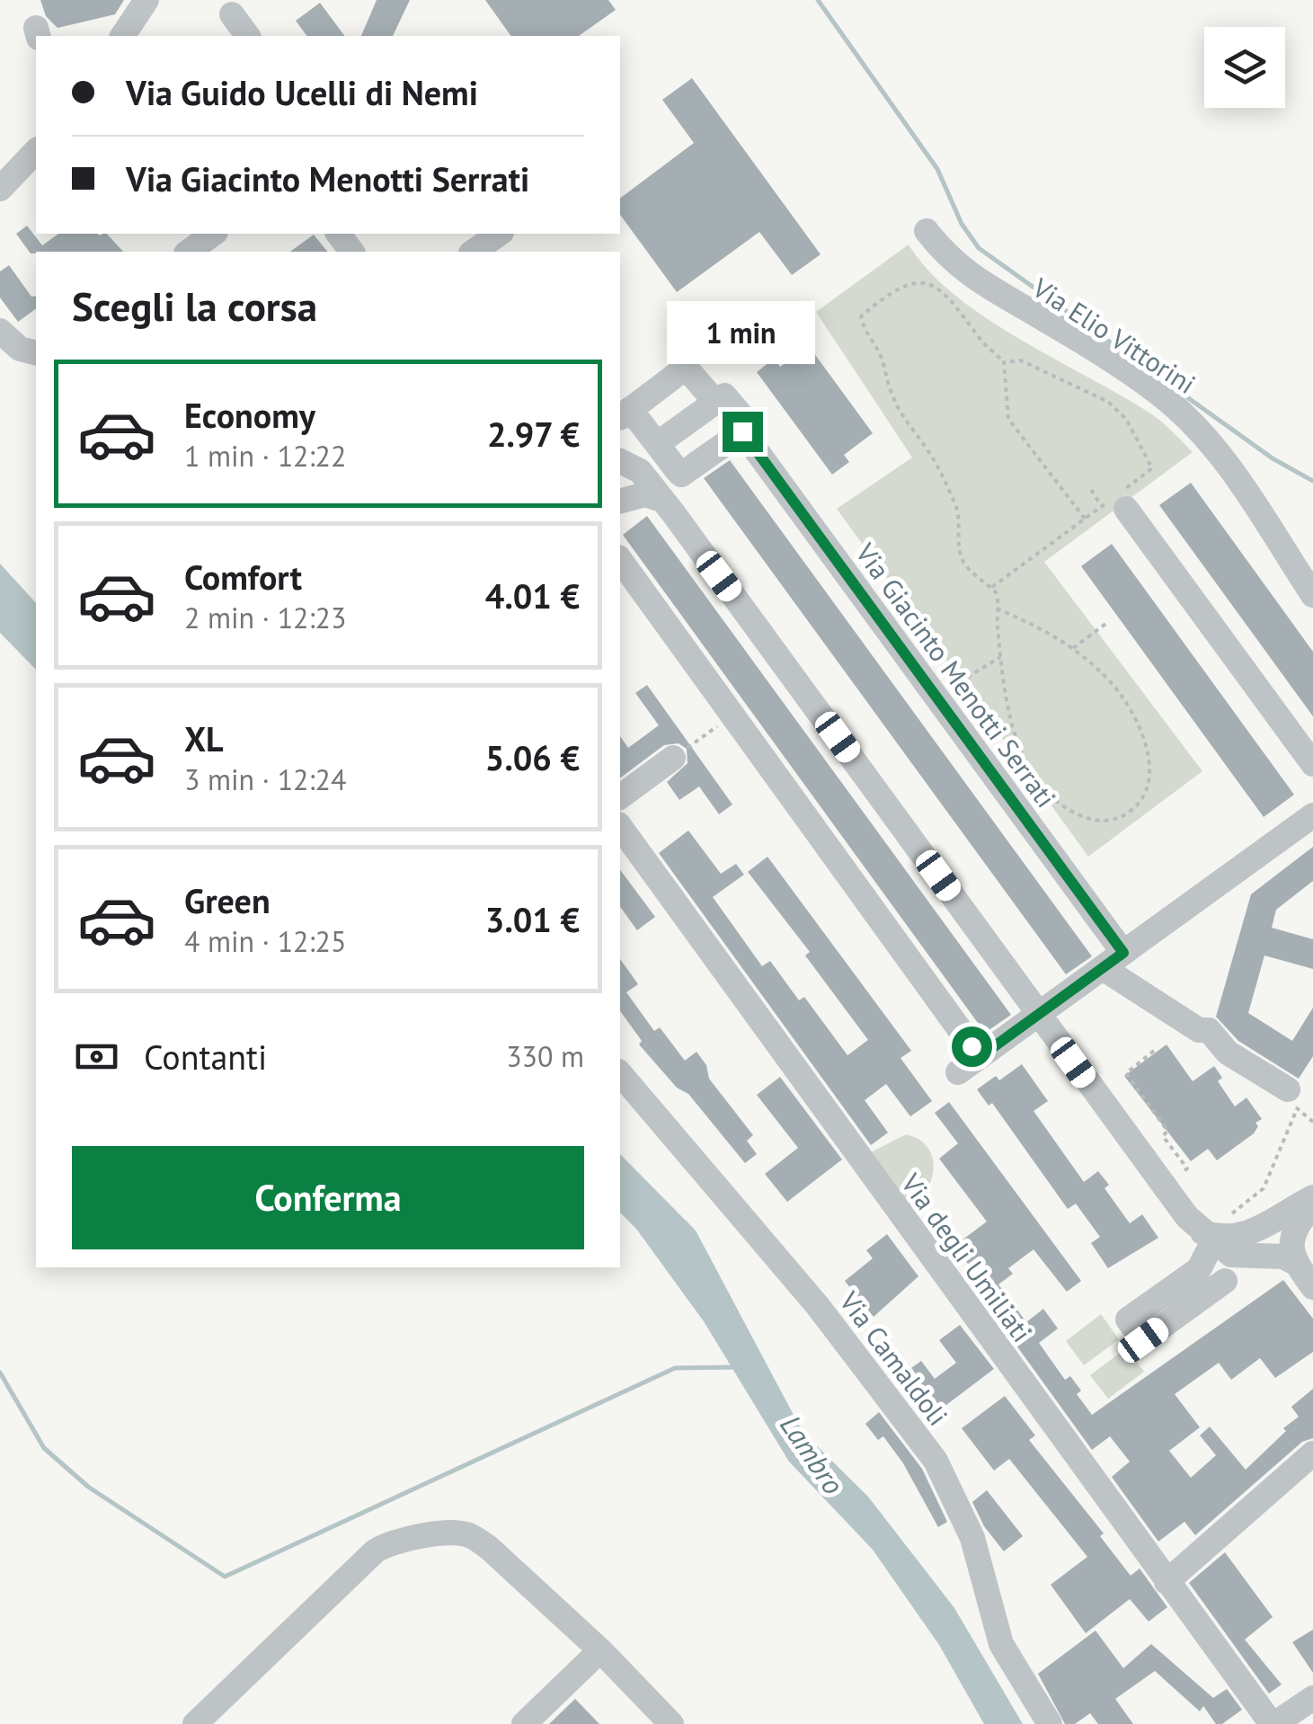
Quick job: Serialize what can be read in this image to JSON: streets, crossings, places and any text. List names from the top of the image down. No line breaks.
{"streets":{"street":["Via Elio Vittorini","Via Giacinto Menotti Serrati","Via degli Umiliati","Via Camaldoli"]},"water":["Lambro"],"page":{"banner":["Via Guido Ucelli di Nemi","Via Giacinto Menotti Serrati"],"heading":"Scegli la corsa","bubble":"1 min","list":[{"name":"Economy","note":"1 min · 12:22","value":"2.97 €"},{"name":"Comfort","note":"2 min · 12:23","value":"4.01 €"},{"name":"XL","note":"3 min · 12:24","value":"5.06 €"},{"name":"Green","note":"4 min · 12:25","value":"3.01 €"}],"pay":["Contanti","330 m"],"buttons":"Conferma"}}
